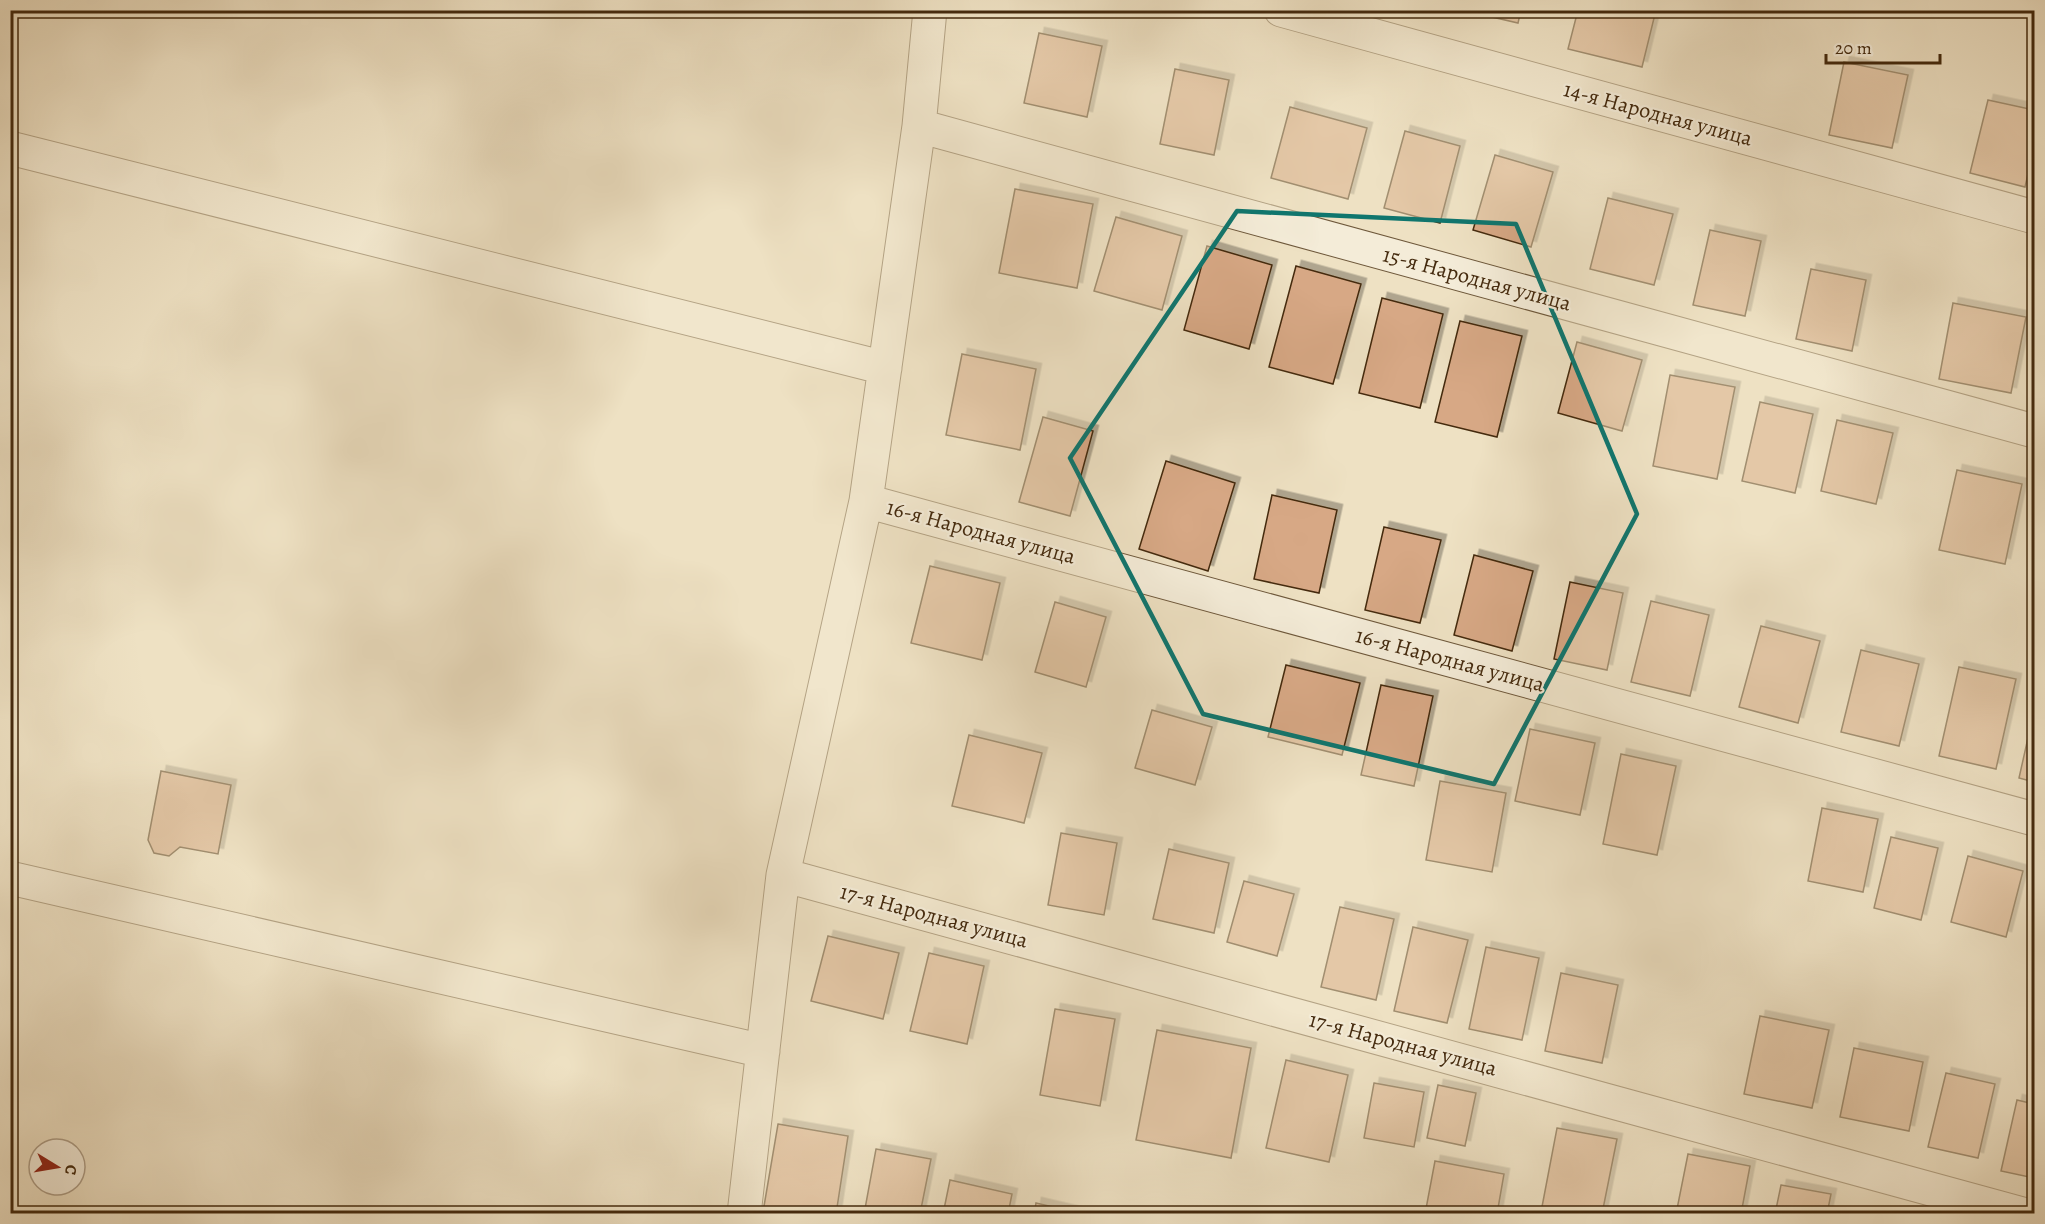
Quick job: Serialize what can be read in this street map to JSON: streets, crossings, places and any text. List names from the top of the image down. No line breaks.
{"streets":{"street":["14-я Народная улица","15-я Народная улица","16-я Народная улица","17-я Народная улица"]},"scale_bar":"20 m","north":"right"}
